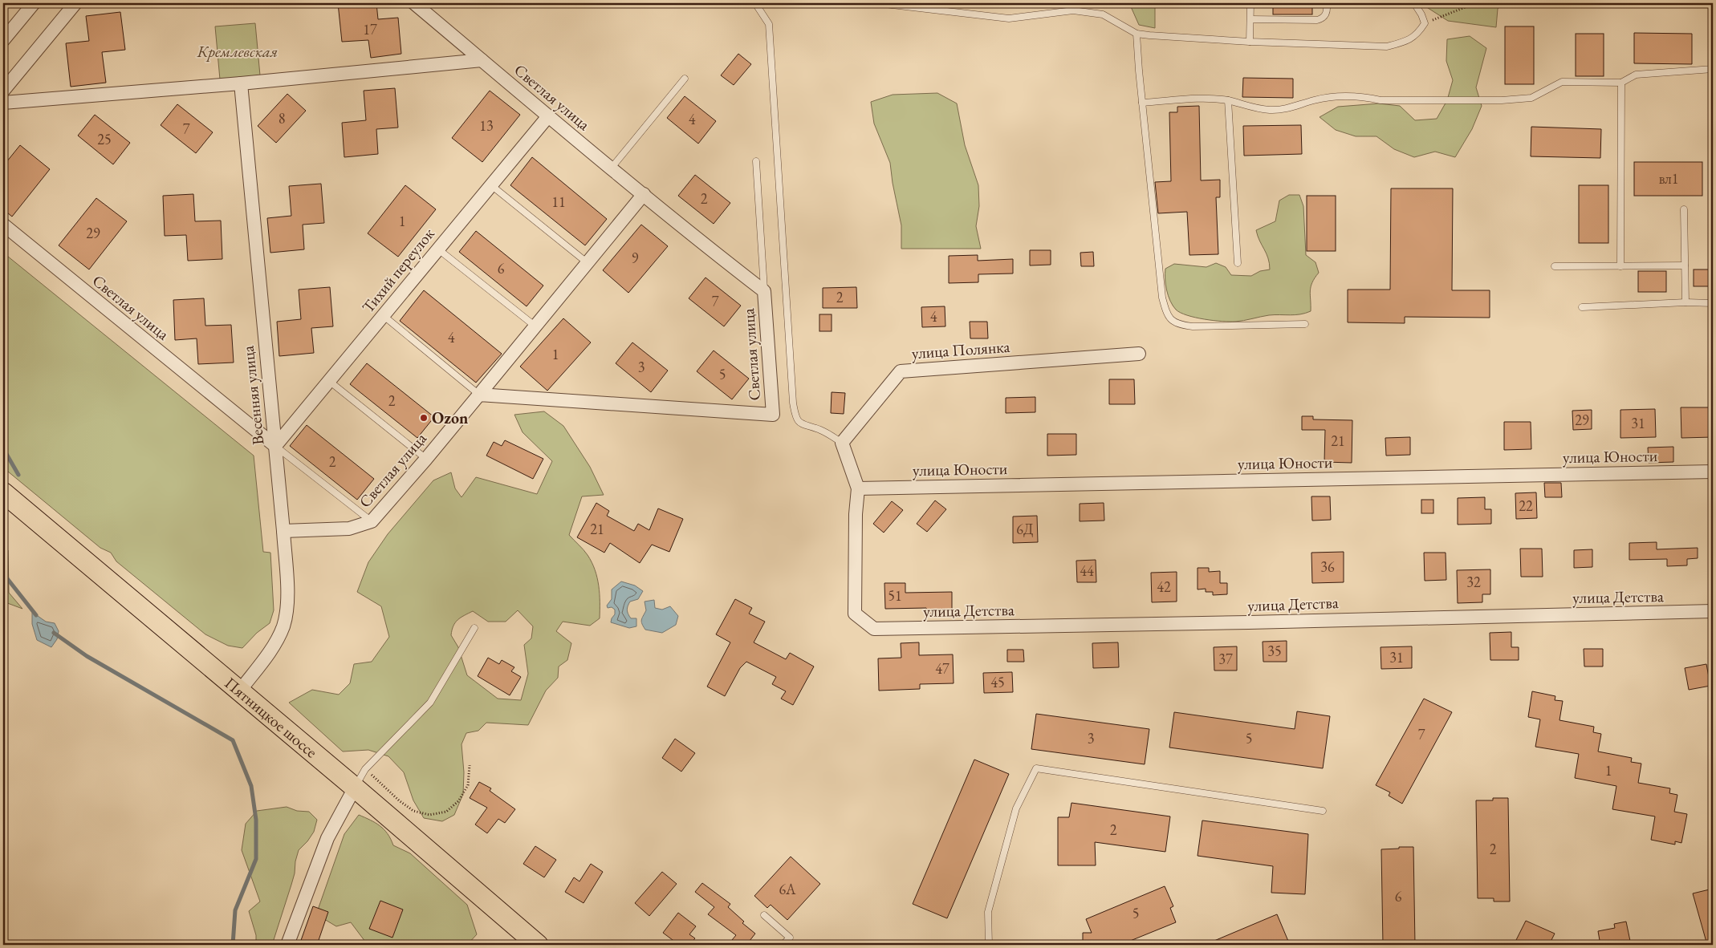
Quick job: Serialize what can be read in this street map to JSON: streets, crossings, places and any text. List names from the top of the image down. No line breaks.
{"streets":{"main road":["Пятницкое шоссе"],"street":["Светлая улица","Тихий переулок","улица Полянка","Весенняя улица","улица Юности","улица Детства"]},"crossings":[["Светлая улица","Тихий переулок"],["Светлая улица","Весенняя улица"],["Тихий переулок","Весенняя улица"],["Весенняя улица","Пятницкое шоссе"],["улица Юности","улица Детства"]],"parks":["Кремлевская"],"places":["Ozon"],"house_numbers":["17","8","4","13","7","25","вл1","2","11","1","29","9","6","2","7","4","4","1","3","5","2","29","31","21","2","22","21","6Д","36","44","32","42","51","35","31","37","47","45","7","3","5","1","2","2","6А","6","5"]}
